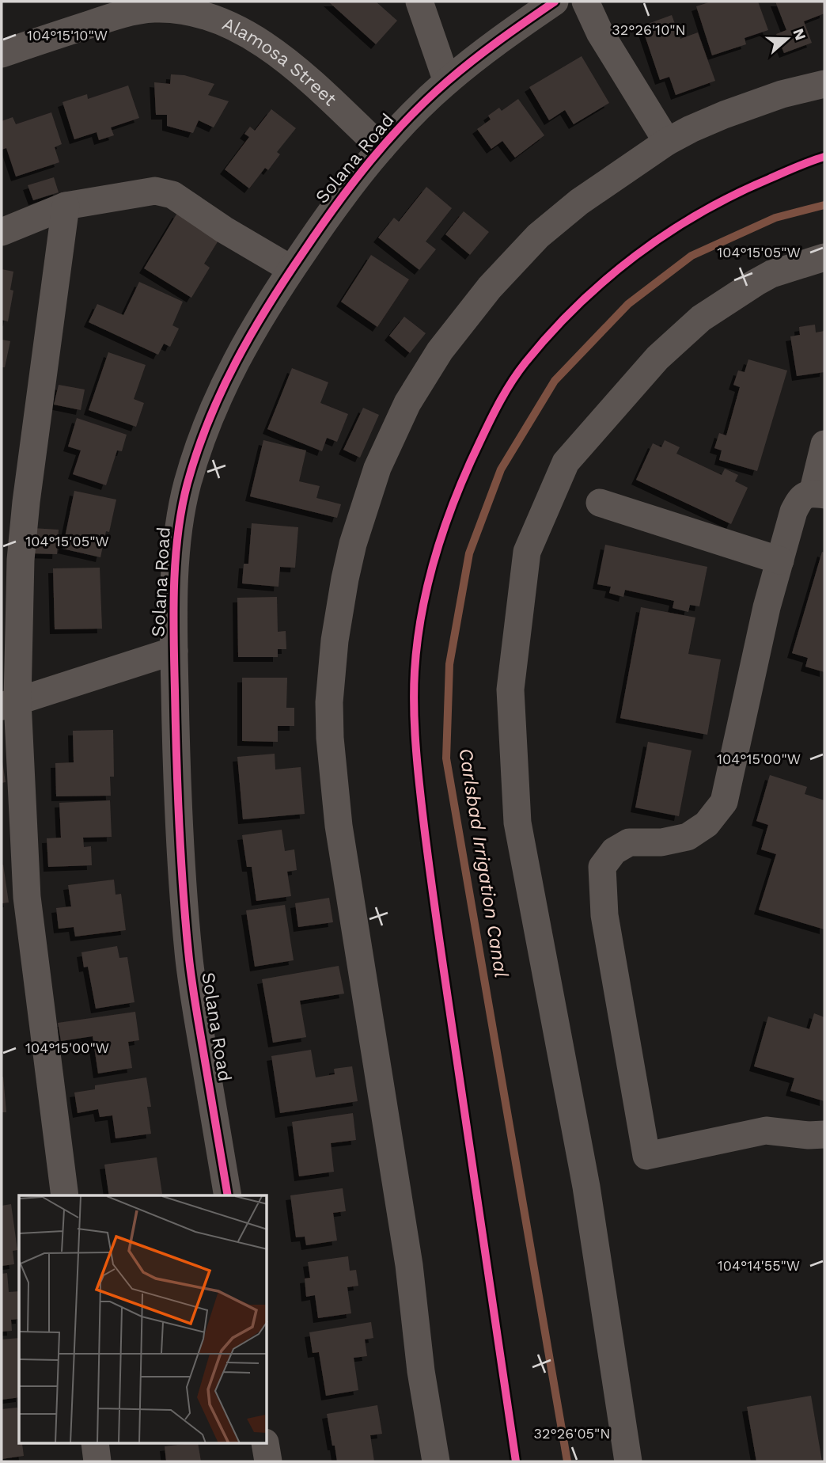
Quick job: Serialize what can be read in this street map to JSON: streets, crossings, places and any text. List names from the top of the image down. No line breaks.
{"streets":{"street":["Alamosa Street","Solana Road"]},"crossings":[["Alamosa Street","Solana Road"]],"water":["Carlsbad Irrigation Canal"],"north":"right","coordinates":["32°26'10\"N","104°15'10\"W","104°15'05\"W","104°15'00\"W","104°14'55\"W","32°26'05\"N"]}
